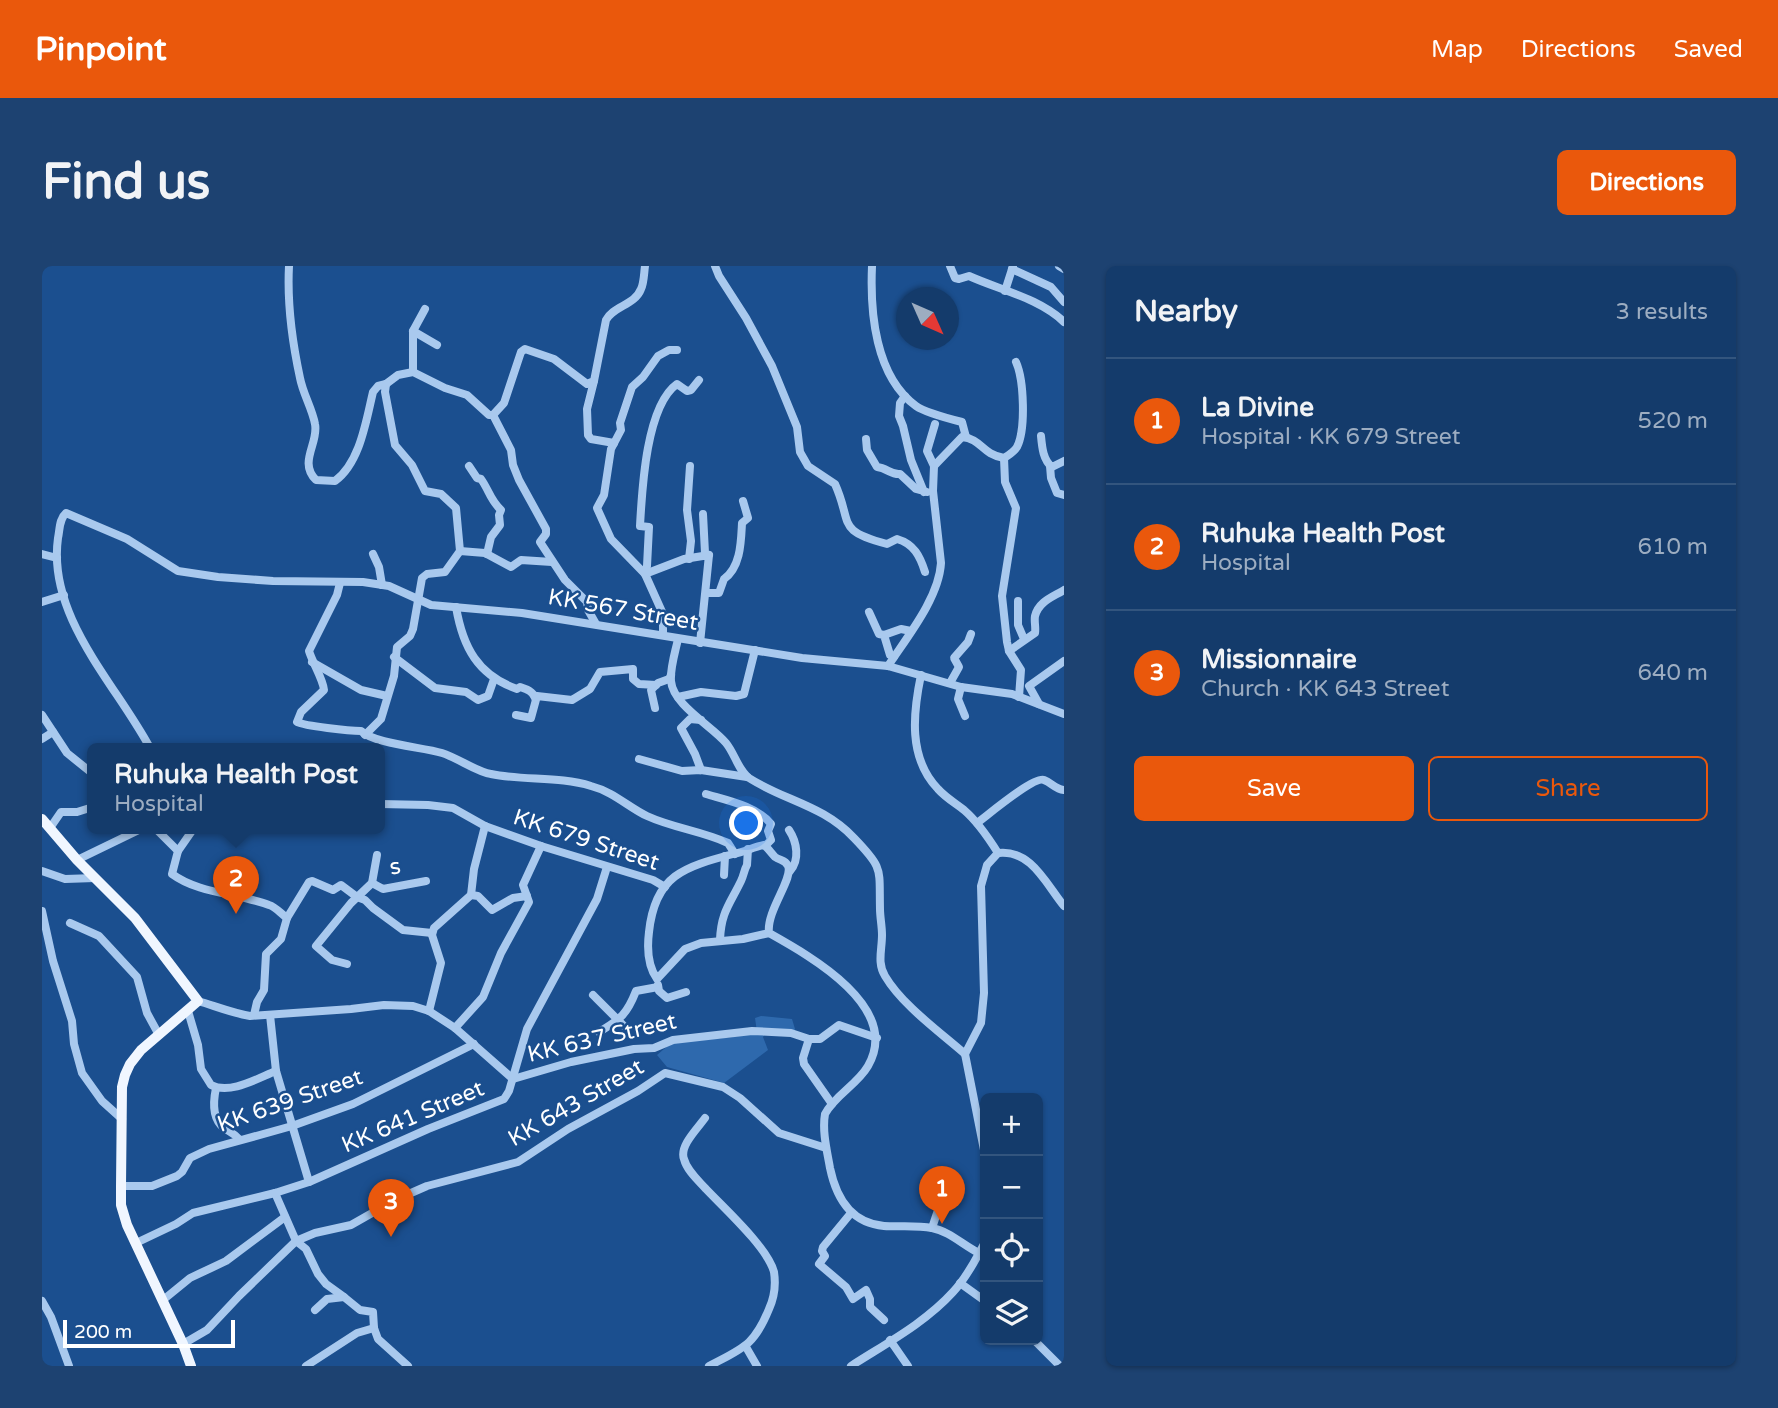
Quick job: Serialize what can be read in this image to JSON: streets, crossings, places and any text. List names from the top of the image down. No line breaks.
{"streets":{"street":["KK 567 Street","KK 679 Street","s","KK 637 Street","KK 639 Street","KK 643 Street","KK 641 Street"]},"crossings":[["KK 679 Street","KK 641 Street"],["KK 637 Street","KK 639 Street"],["KK 637 Street","KK 641 Street"]],"scale_bar":"200 m","north":"bottom right","page":{"header":"Pinpoint","nav":["Map","Directions","Saved"],"buttons":["Directions",["Save","Share"]],"title":"Find us","heading":["Nearby","3 results"],"list":[{"mark":"1","name":"La Divine","note":"Hospital · KK 679 Street","value":"520 m"},{"mark":"2","name":"Ruhuka Health Post","note":"Hospital","value":"610 m"},{"mark":"3","name":"Missionnaire","note":"Church · KK 643 Street","value":"640 m"}],"popup":["Ruhuka Health Post","Hospital"],"pins":["2","1","3"],"map_buttons":["+","−"],"scale":"200 m"}}
